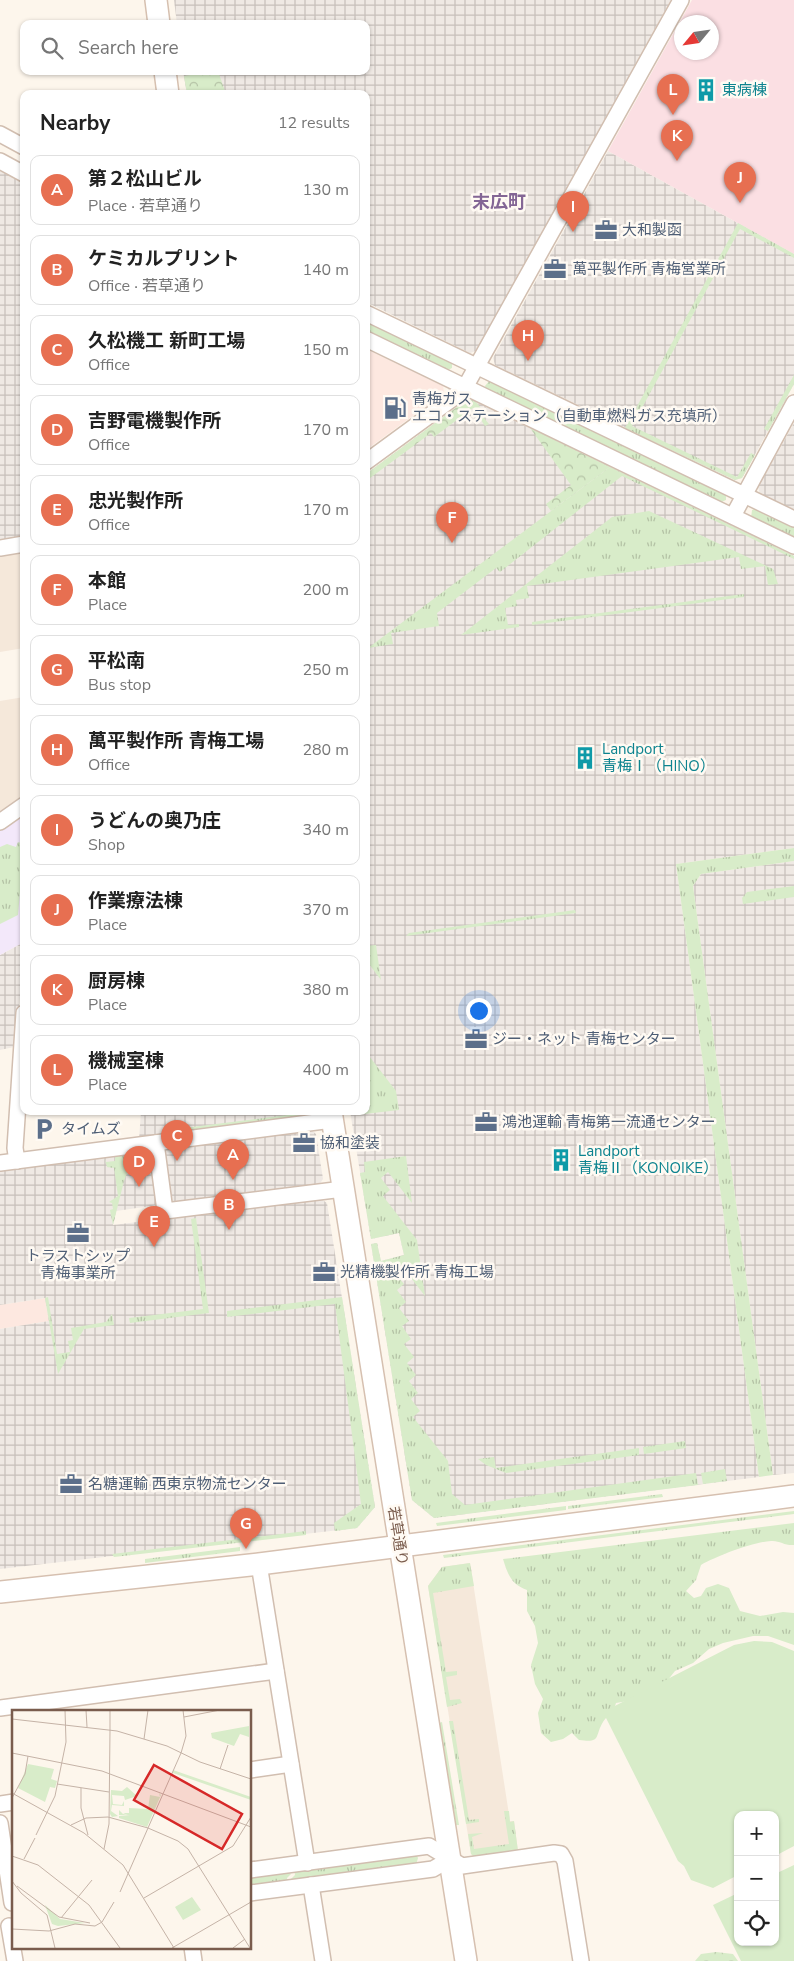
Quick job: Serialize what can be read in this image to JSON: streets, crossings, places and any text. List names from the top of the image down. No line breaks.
{"streets":{"street":["若草通り"]},"districts":["末広町"],"places":{"building":["東病棟","Landport 青梅Ⅰ（HINO）","Landport 青梅Ⅱ（KONOIKE）"],"office":["大和製函","萬平製作所 青梅営業所","ジー・ネット 青梅センター","鴻池運輸 青梅第一流通センター","協和塗装","トラストシップ 青梅事業所","光精機製作所 青梅工場","名糖運輸 西東京物流センター"],"fuel station":["青梅ガス エコ・ステーション（自動車燃料ガス充填所）"],"parking":["タイムズ"]},"north":"bottom left","page":{"search":"Search here","pins":["L","K","J","I","H","F","C","A","D","B","E","G"],"heading":["Nearby","12 results"],"list":[{"mark":"A","name":"第２松山ビル","note":"Place · 若草通り","value":"130 m"},{"mark":"B","name":"ケミカルプリント","note":"Office · 若草通り","value":"140 m"},{"mark":"C","name":"久松機工 新町工場","note":"Office","value":"150 m"},{"mark":"D","name":"吉野電機製作所","note":"Office","value":"170 m"},{"mark":"E","name":"忠光製作所","note":"Office","value":"170 m"},{"mark":"F","name":"本館","note":"Place","value":"200 m"},{"mark":"G","name":"平松南","note":"Bus stop","value":"250 m"},{"mark":"H","name":"萬平製作所 青梅工場","note":"Office","value":"280 m"},{"mark":"I","name":"うどんの奥乃庄","note":"Shop","value":"340 m"},{"mark":"J","name":"作業療法棟","note":"Place","value":"370 m"},{"mark":"K","name":"厨房棟","note":"Place","value":"380 m"},{"mark":"L","name":"機械室棟","note":"Place","value":"400 m"}],"map_buttons":["+","−"]}}
